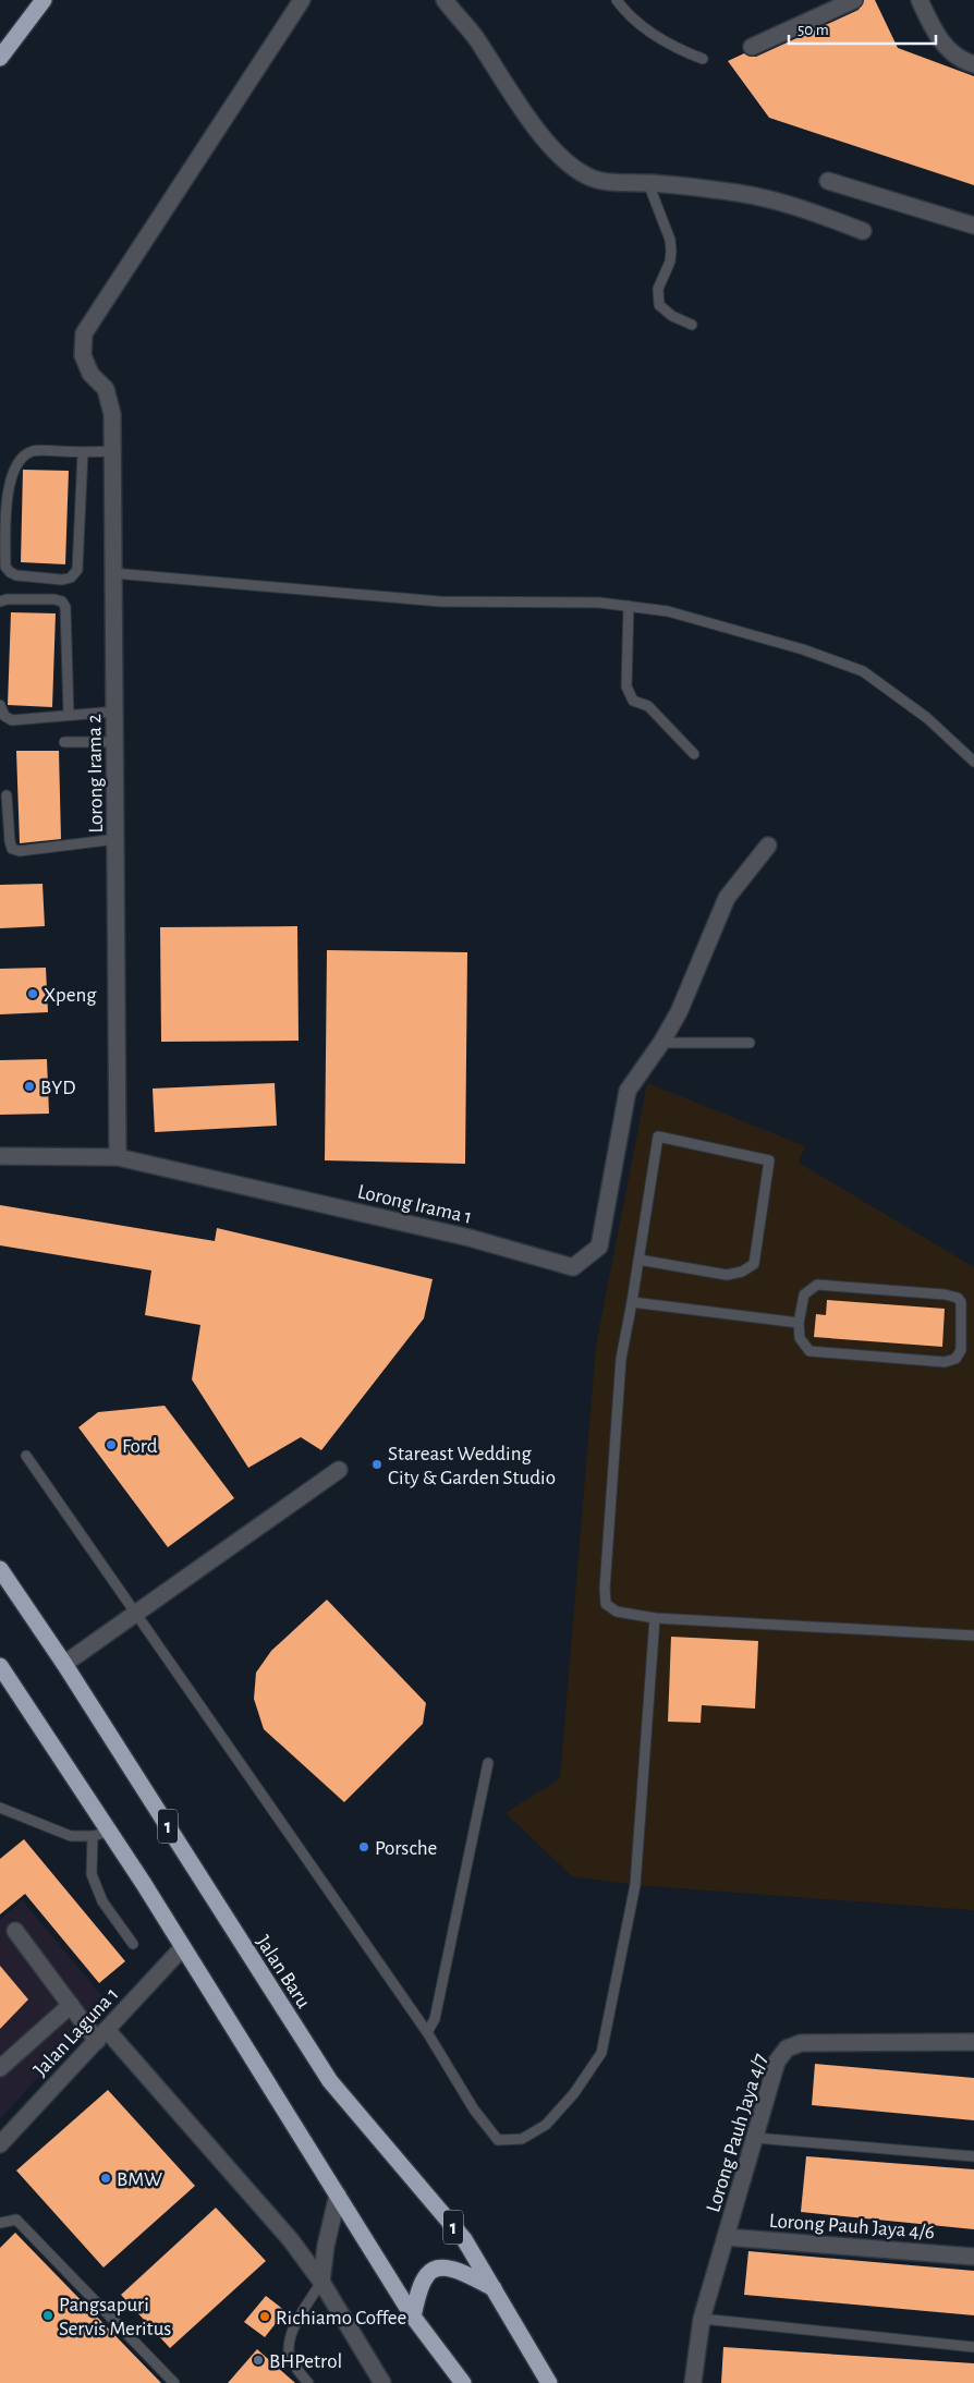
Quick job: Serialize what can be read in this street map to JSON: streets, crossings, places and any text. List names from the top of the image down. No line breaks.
{"streets":{"highway":["1","Jalan Baru"],"street":["Lorong Irama 2","Lorong Irama 1","Jalan Laguna 1","Lorong Pauh Jaya 4/7","Lorong Pauh Jaya 4/6"]},"crossings":[["Lorong Irama 2","Lorong Irama 1"],["Lorong Pauh Jaya 4/7","Lorong Pauh Jaya 4/6"]],"places":["Xpeng","BYD","Ford","Stareast Wedding City & Garden Studio","Porsche","BMW","Pangsapuri Servis Meritus","Richiamo Coffee","BHPetrol"],"scale_bar":"50 m"}
